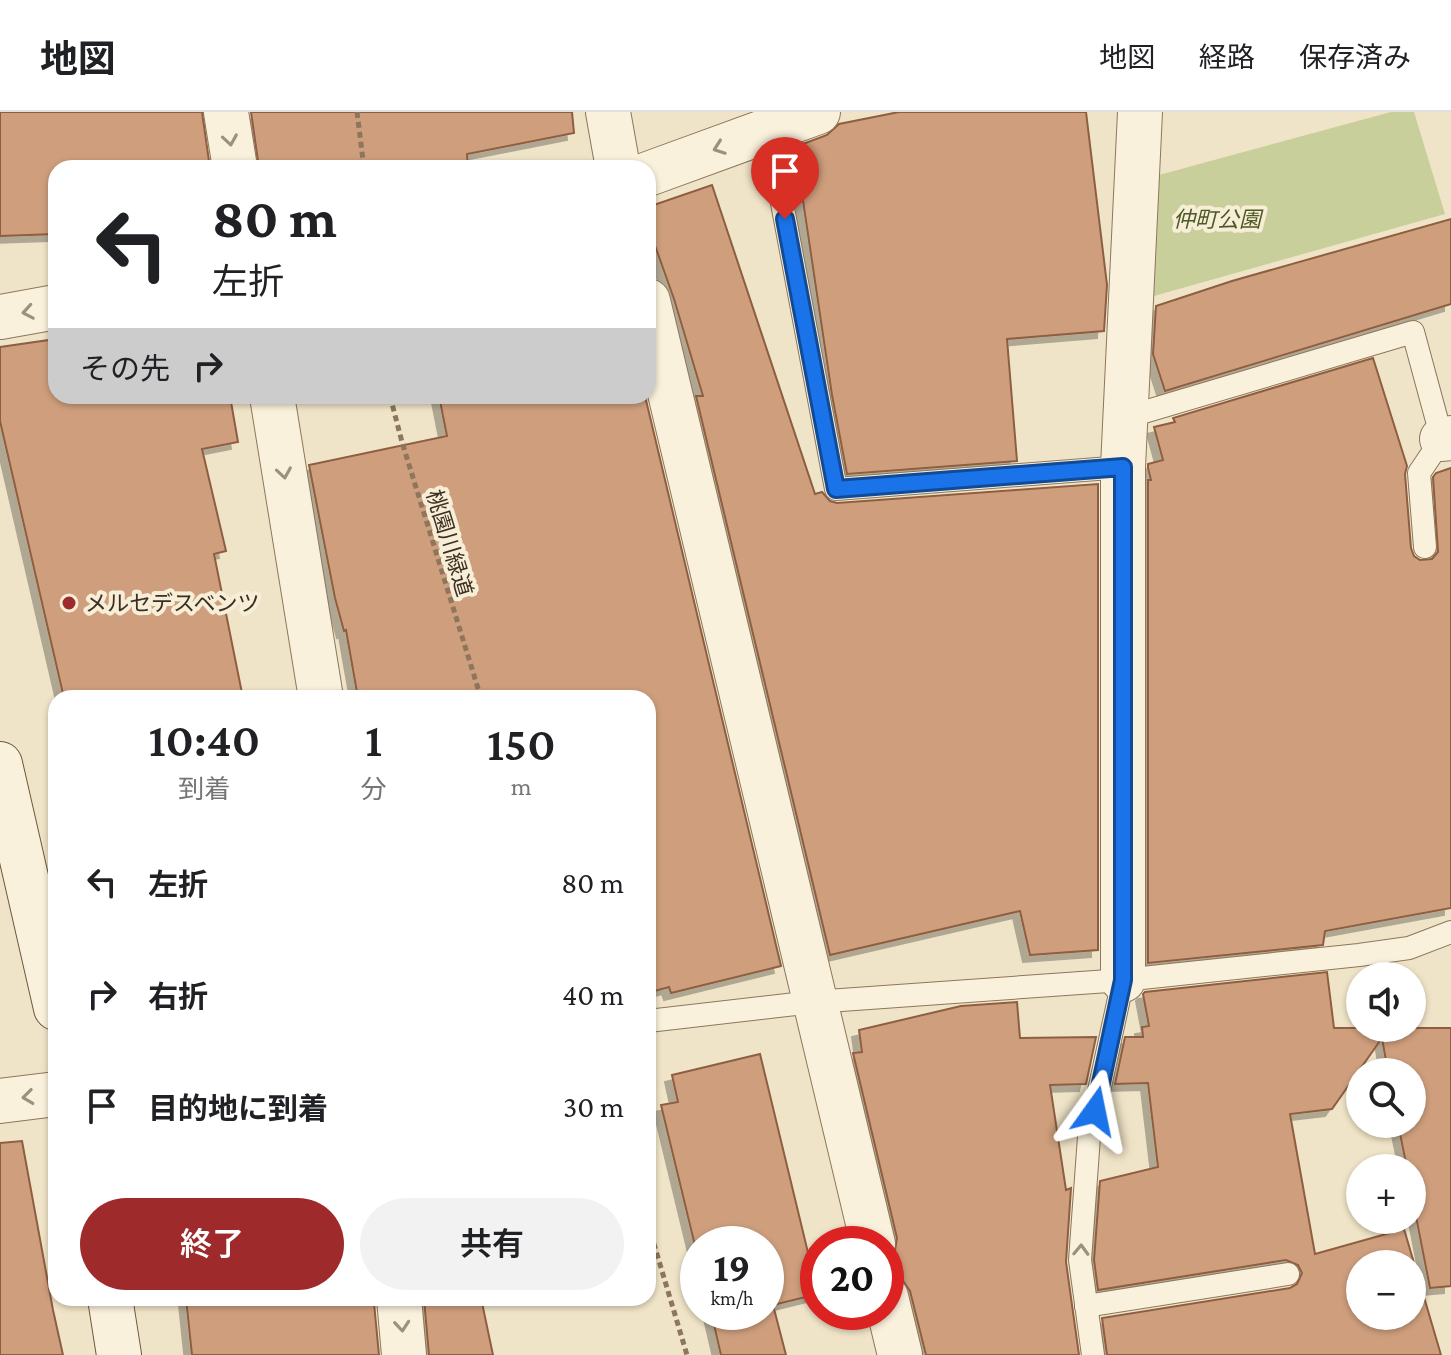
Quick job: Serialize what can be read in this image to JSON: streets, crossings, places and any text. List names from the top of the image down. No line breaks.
{"streets":{"path":["桃園川緑道"]},"parks":["仲町公園"],"places":["メルセデスベンツ"],"page":{"header":"地図","nav":["地図","経路","保存済み"],"turn":["80 m","左折"],"then":"その先","eta":["10:40","到着","1","分","150","m"],"list":[{"name":"左折","value":"80 m"},{"name":"右折","value":"40 m"},{"name":"目的地に到着","value":"30 m"}],"map_buttons":["+","−"],"buttons":["終了","共有"],"speed":"19 km/h","limit":"20"}}
